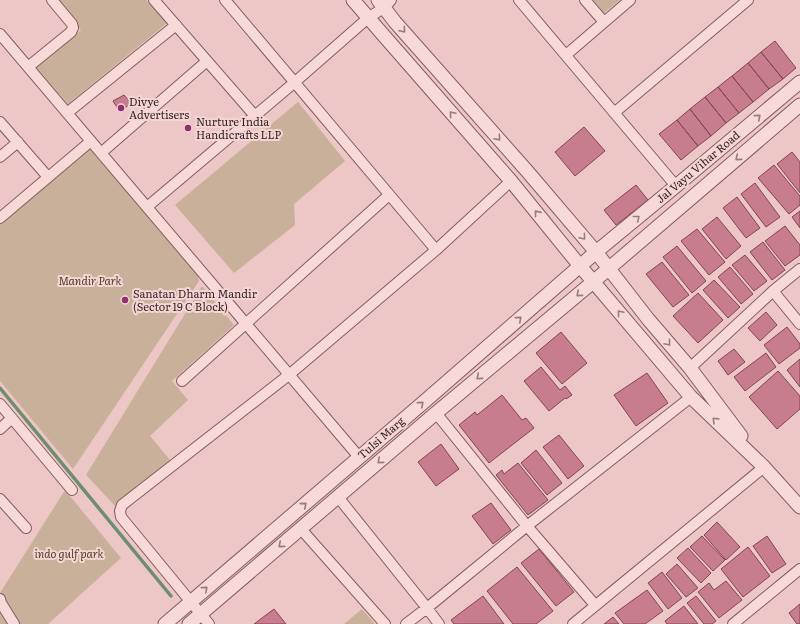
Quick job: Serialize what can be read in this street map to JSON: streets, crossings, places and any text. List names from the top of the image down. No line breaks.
{"streets":{"street":["Jal Vayu Vihar Road","Tulsi Marg"]},"crossings":[["Jal Vayu Vihar Road","Tulsi Marg"]],"parks":["Mandir Park","indo gulf park"],"places":["Divye Advertisers","Nurture India Handicrafts LLP","Sanatan Dharm Mandir (Sector 19 C Block)"]}
